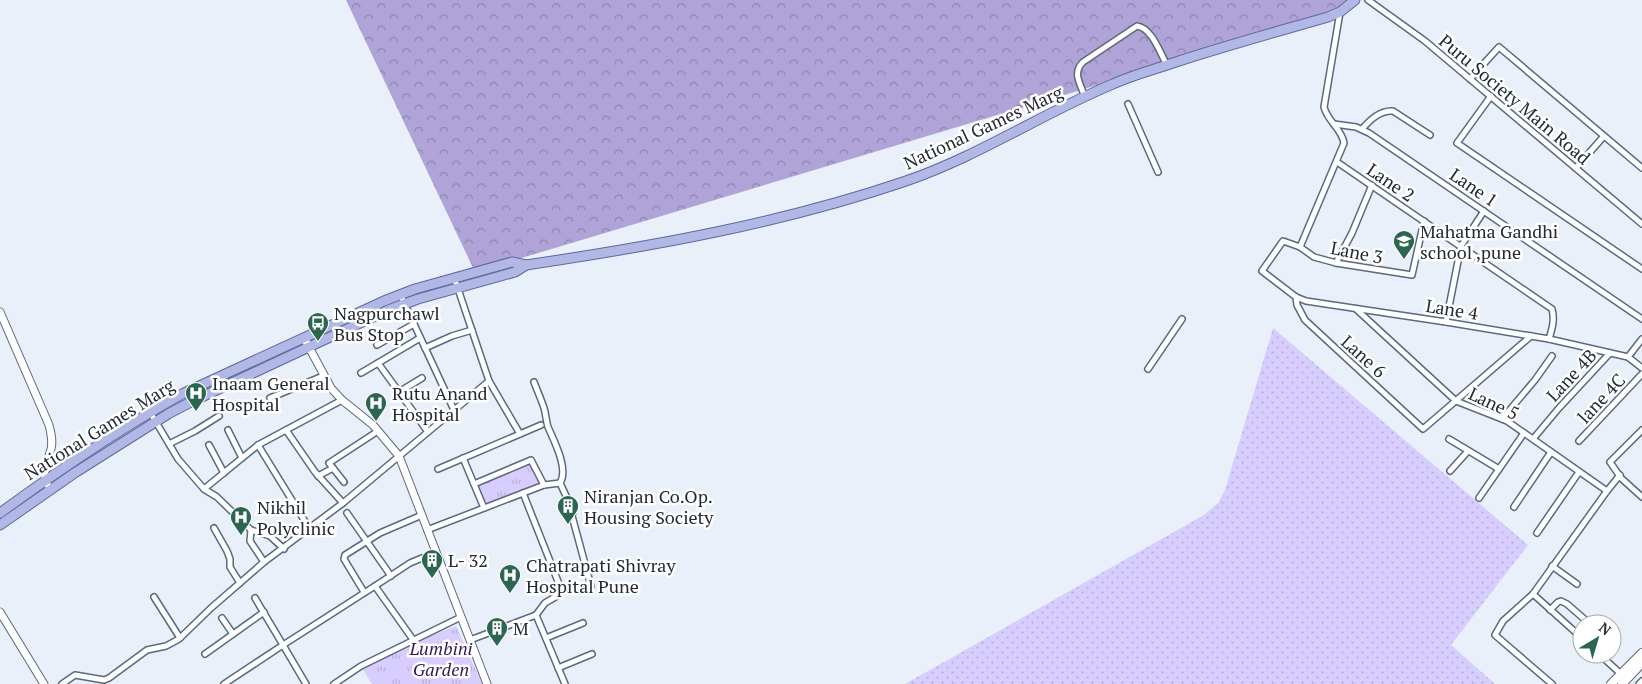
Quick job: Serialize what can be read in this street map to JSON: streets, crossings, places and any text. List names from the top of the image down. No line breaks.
{"streets":{"main road":["National Games Marg"],"street":["Puru Society Main Road","Lane 2","Lane 1","Lane 3","Lane 4","Lane 6","Lane 4B","lane 4C","Lane 5"]},"crossings":[["Lane 2","Lane 3"],["Lane 2","Lane 4"],["Lane 3","Lane 4"],["Lane 4","Lane 6"],["Lane 4","Lane 4B"],["Lane 4","Lane 5"],["Lane 6","Lane 5"],["Lane 4B","Lane 5"]],"parks":["Lumbini Garden"],"places":{"school or university":["Mahatma Gandhi school ,pune"],"bus stop":["Nagpurchawl Bus Stop"],"hospital":["Inaam General Hospital","Rutu Anand Hospital","Nikhil Polyclinic","Chatrapati Shivray Hospital Pune"],"building":["Niranjan Co.Op. Housing Society","L- 32","M"]},"north":"top right"}
